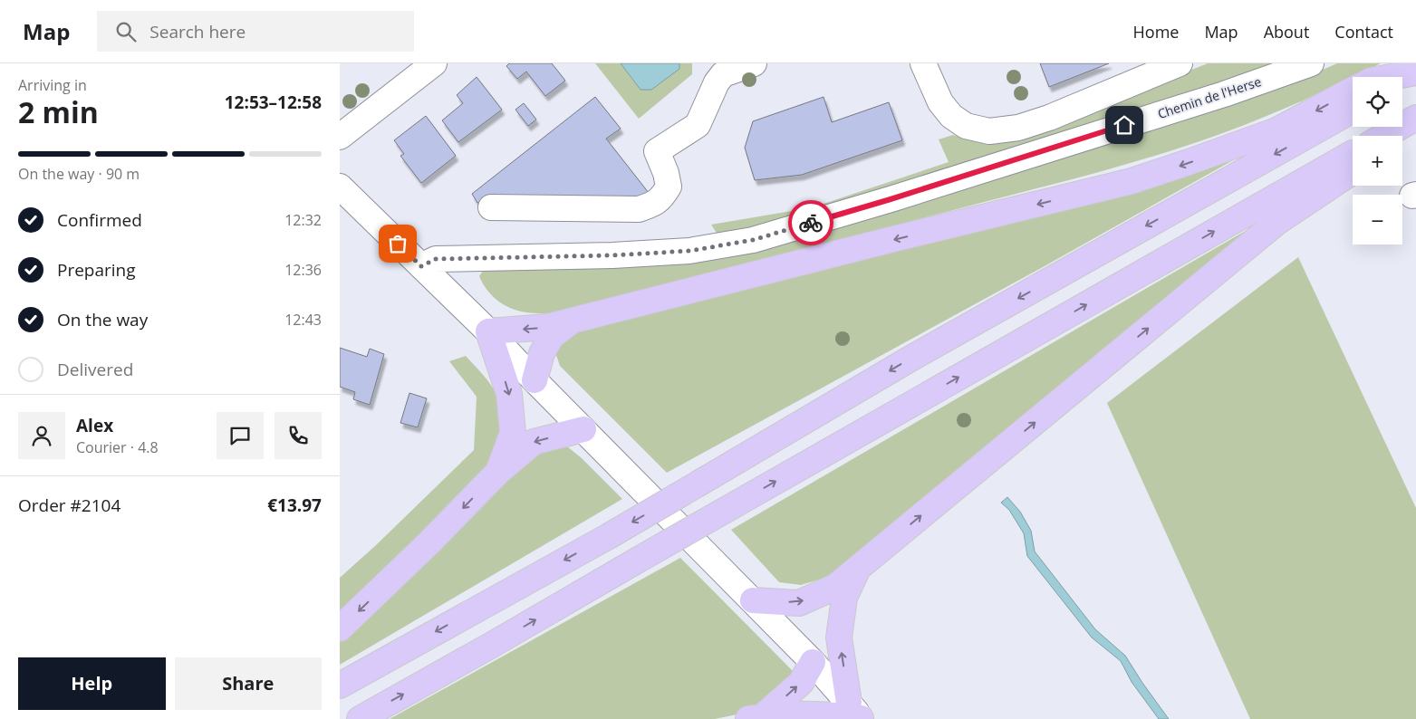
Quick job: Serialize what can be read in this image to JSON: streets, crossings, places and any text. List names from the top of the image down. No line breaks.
{"streets":{"street":["Chemin de l'Herse"]},"page":{"header":"Map","search":"Search here","nav":["Home","Map","About","Contact"],"heading":["2 min","Arriving in","12:53–12:58"],"panel":["Alex","Courier · 4.8","Order #2104","€13.97"],"map_buttons":["+","−"],"bar":"On the way · 90 m","list":[["Confirmed","12:32"],["Preparing","12:36"],["On the way","12:43"],"Delivered"],"buttons":["Help","Share"]}}
